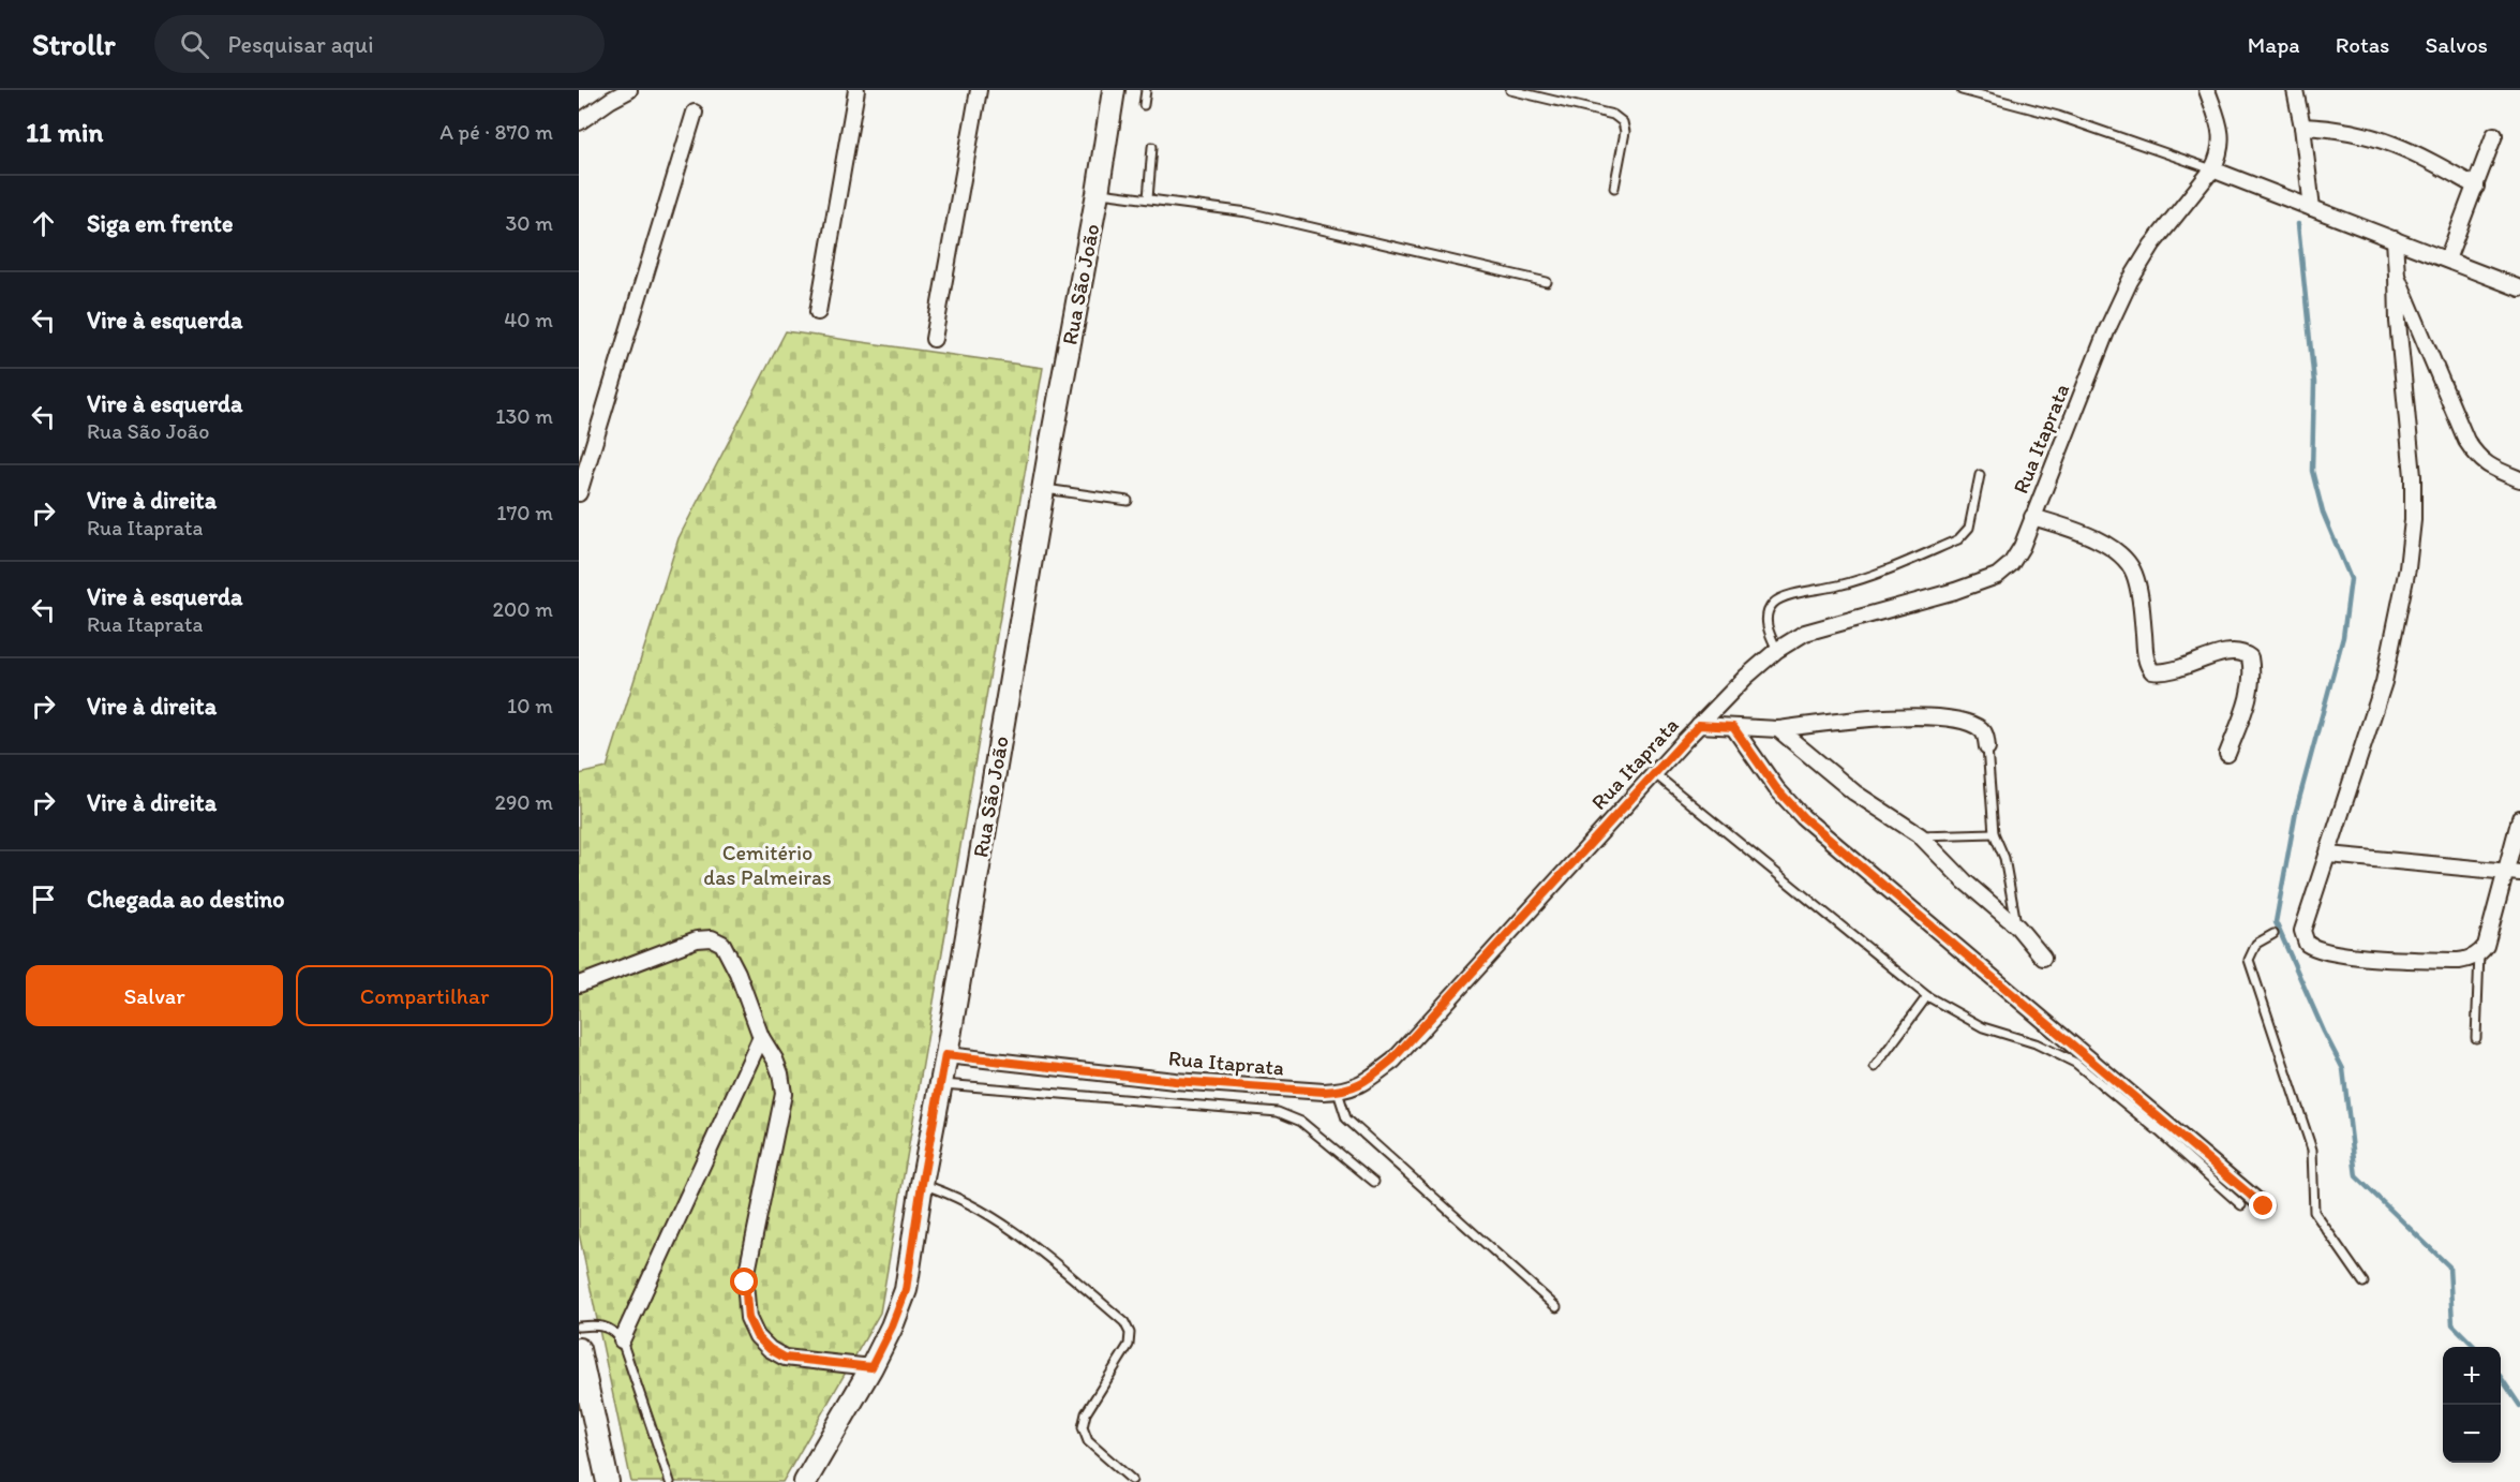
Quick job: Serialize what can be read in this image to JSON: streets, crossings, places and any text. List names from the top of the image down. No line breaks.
{"streets":{"street":["Rua São João","Rua Itaprata"]},"crossings":[["Rua São João","Rua Itaprata"]],"parks":["Cemitério das Palmeiras"],"page":{"header":"Strollr","search":"Pesquisar aqui","nav":["Mapa","Rotas","Salvos"],"heading":["11 min","A pé · 870 m"],"list":[["Siga em frente","30 m"],["Vire à esquerda","40 m"],["Vire à esquerda","Rua São João","130 m"],["Vire à direita","Rua Itaprata","170 m"],["Vire à esquerda","Rua Itaprata","200 m"],["Vire à direita","10 m"],["Vire à direita","290 m"],"Chegada ao destino"],"buttons":["Salvar","Compartilhar"],"map_buttons":["+","−"]}}
